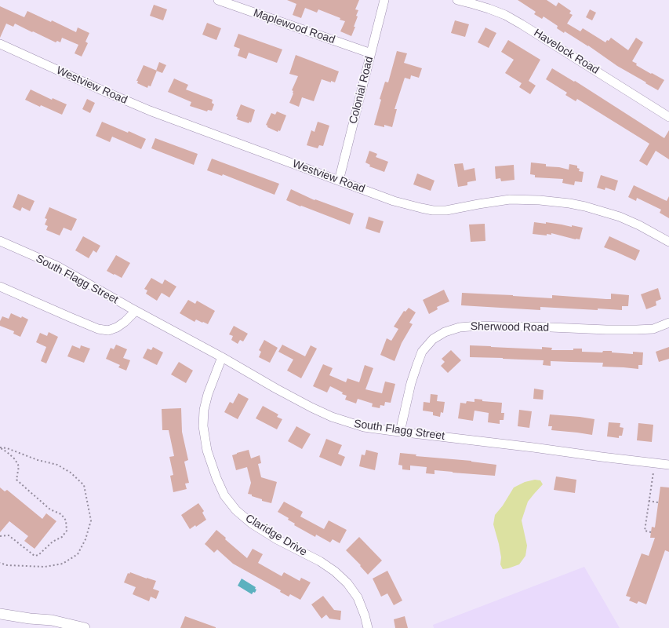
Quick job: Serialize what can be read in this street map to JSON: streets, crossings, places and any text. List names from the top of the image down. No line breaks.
{"streets":{"street":["Maplewood Road","Havelock Road","Westview Road","Colonial Road","South Flagg Street","Sherwood Road","Claridge Drive"]},"crossings":[["Maplewood Road","Colonial Road"],["Westview Road","Colonial Road"],["South Flagg Street","Sherwood Road"],["South Flagg Street","Claridge Drive"]]}
